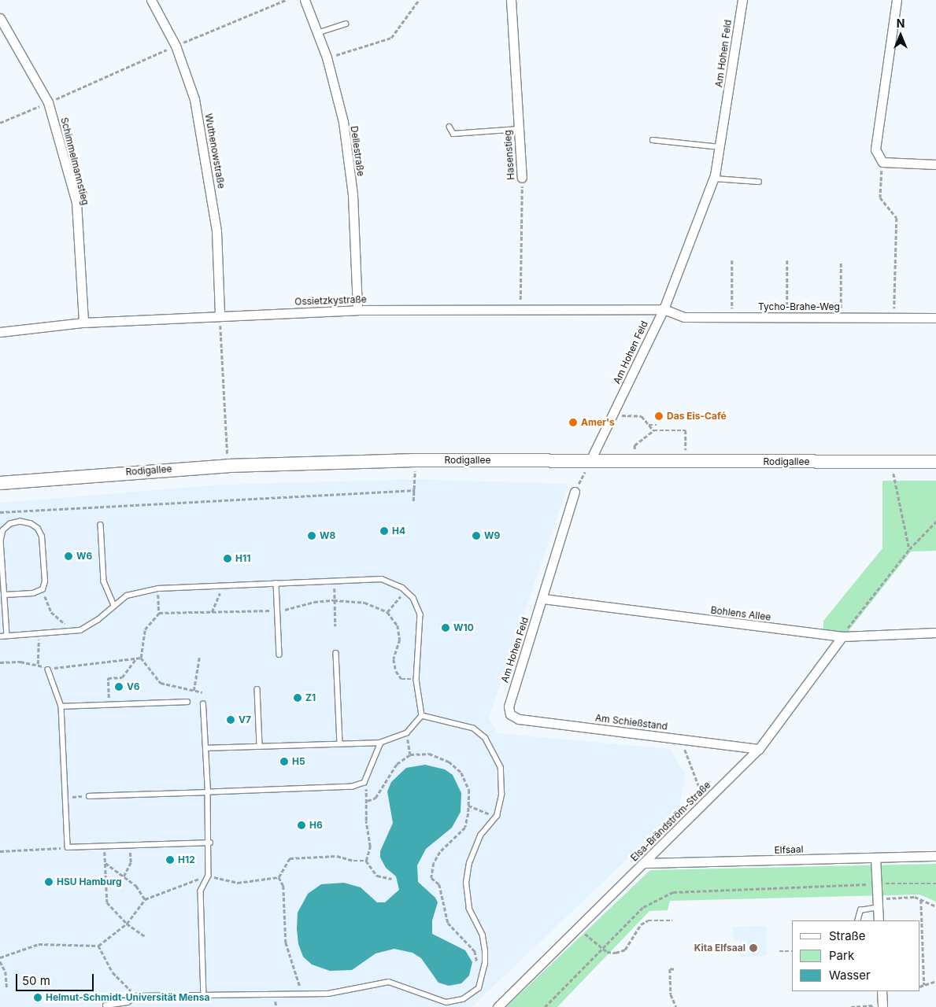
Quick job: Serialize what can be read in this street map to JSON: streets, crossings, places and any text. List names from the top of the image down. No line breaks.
{"streets":{"main road":["Rodigallee"],"street":["Am Hohen Feld","Wuthenowstraße","Dellestraße","Hasenstieg","Schimmelmannstieg","Ossietzkystraße","Tycho-Brahe-Weg","Bohlens Allee","Am Schießstand","Elsa-Brändström-Straße","Elfsaal"]},"crossings":[["Am Hohen Feld","Ossietzkystraße"],["Am Hohen Feld","Tycho-Brahe-Weg"],["Am Hohen Feld","Rodigallee"],["Am Hohen Feld","Bohlens Allee"],["Am Hohen Feld","Am Schießstand"],["Wuthenowstraße","Ossietzkystraße"],["Dellestraße","Ossietzkystraße"],["Hasenstieg","Ossietzkystraße"],["Schimmelmannstieg","Ossietzkystraße"],["Ossietzkystraße","Tycho-Brahe-Weg"],["Bohlens Allee","Elsa-Brändström-Straße"],["Am Schießstand","Elsa-Brändström-Straße"],["Elsa-Brändström-Straße","Elfsaal"]],"places":["Das Eis-Café","Amer's","H4","W8","W9","W6","H11","W10","V6","Z1","V7","H5","H6","H12","HSU Hamburg","Kita Elfsaal","Helmut-Schmidt-Universität Mensa"],"legend":["Straße","Park","Wasser"],"scale_bar":"50 m","north":"top"}
